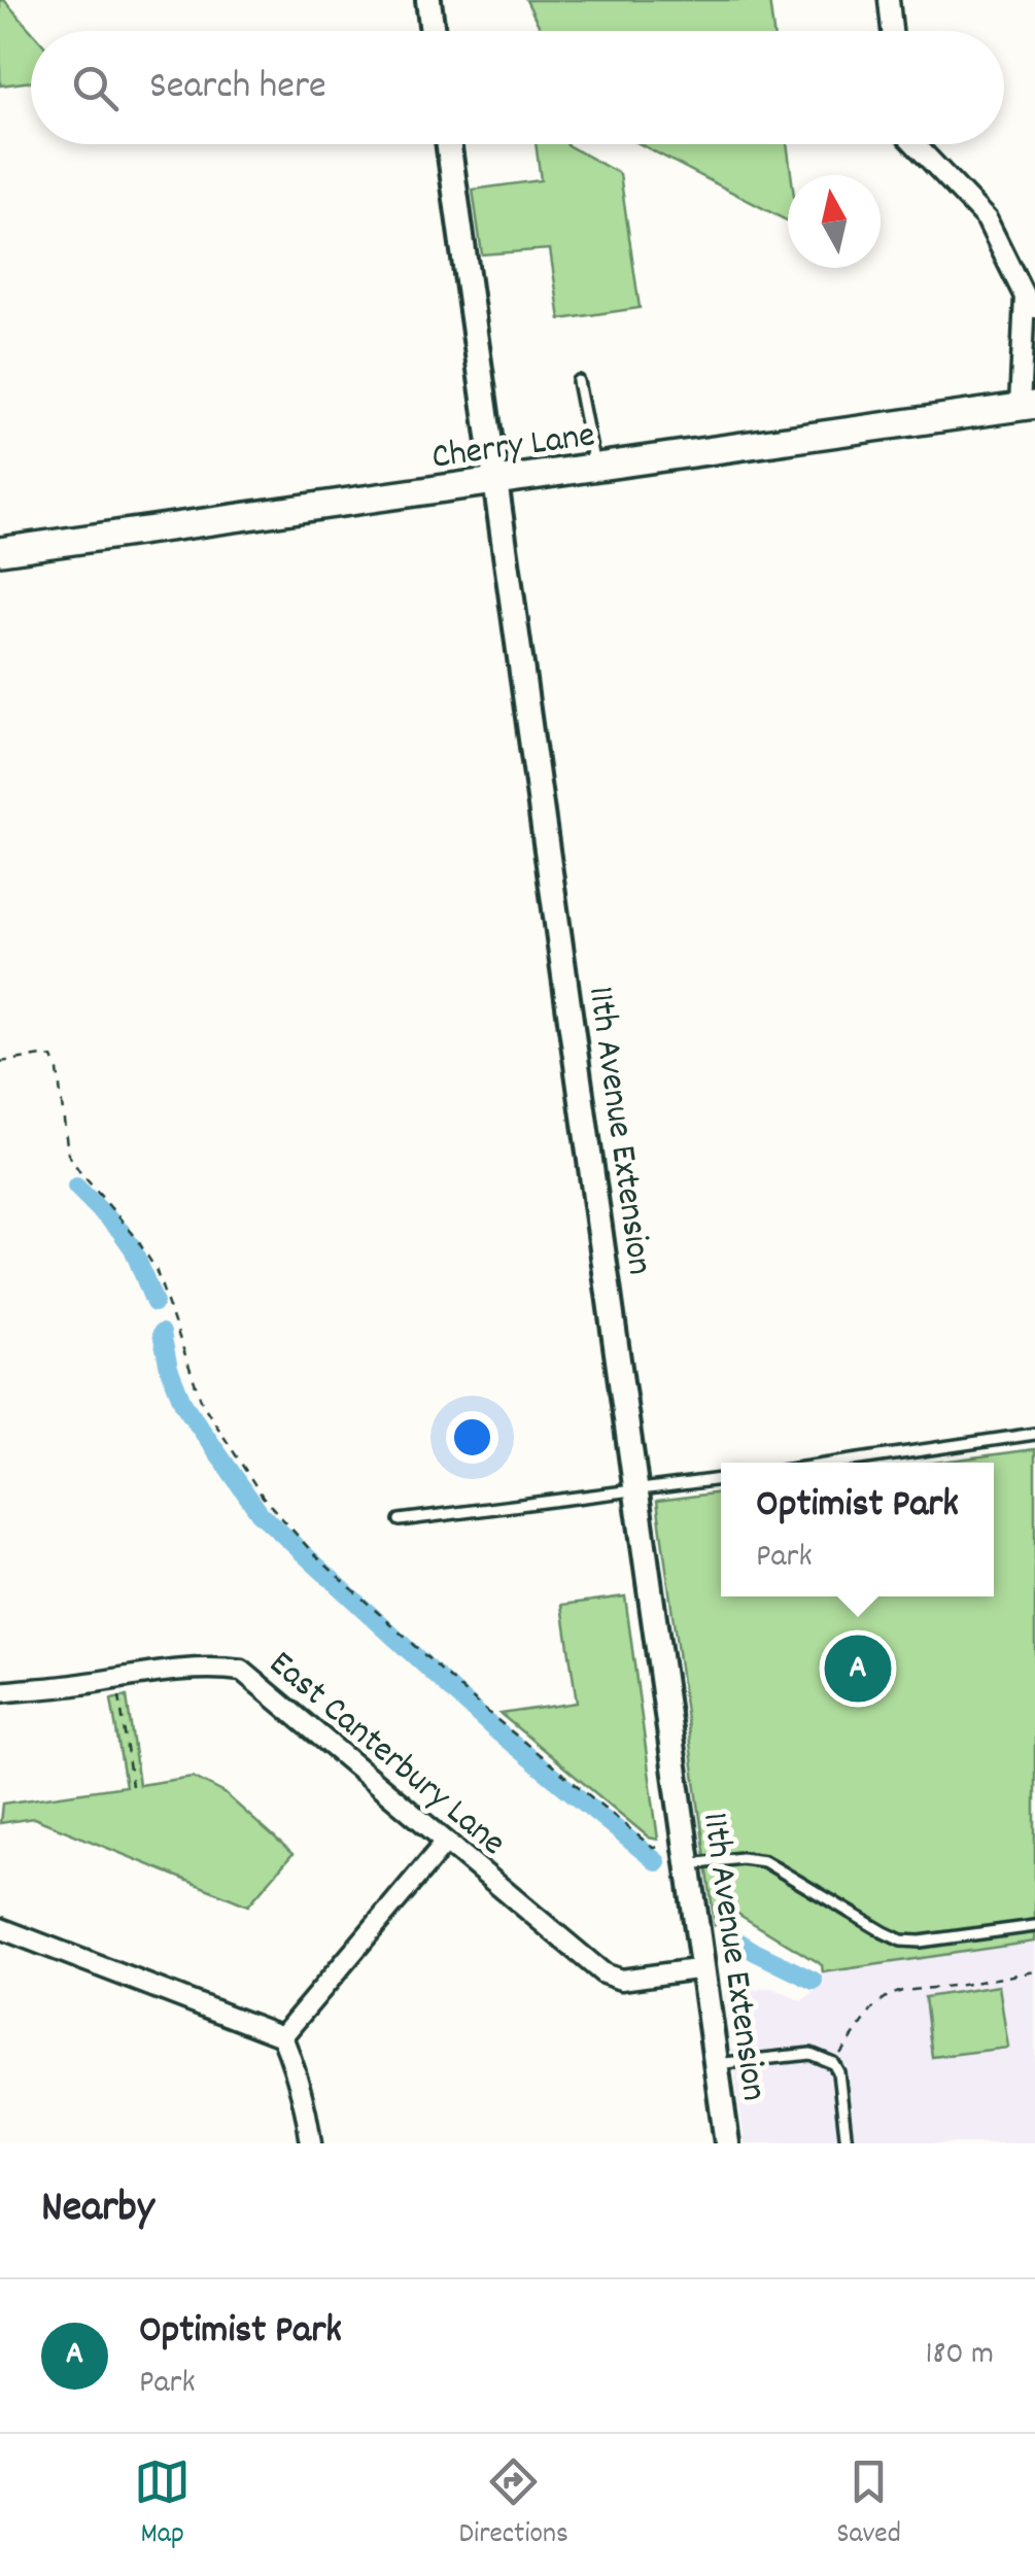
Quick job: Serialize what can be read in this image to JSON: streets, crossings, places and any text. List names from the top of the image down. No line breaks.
{"streets":{"main road":["Cherry Lane"],"street":["11th Avenue Extension","East Canterbury Lane"]},"crossings":[["Cherry Lane","11th Avenue Extension"],["11th Avenue Extension","East Canterbury Lane"]],"north":"top","page":{"search":"Search here","popup":["Optimist Park","Park"],"pins":"A","heading":"Nearby","list":[{"mark":"A","name":"Optimist Park","note":"Park","value":"180 m"}],"nav":["Map","Directions","Saved"]}}
